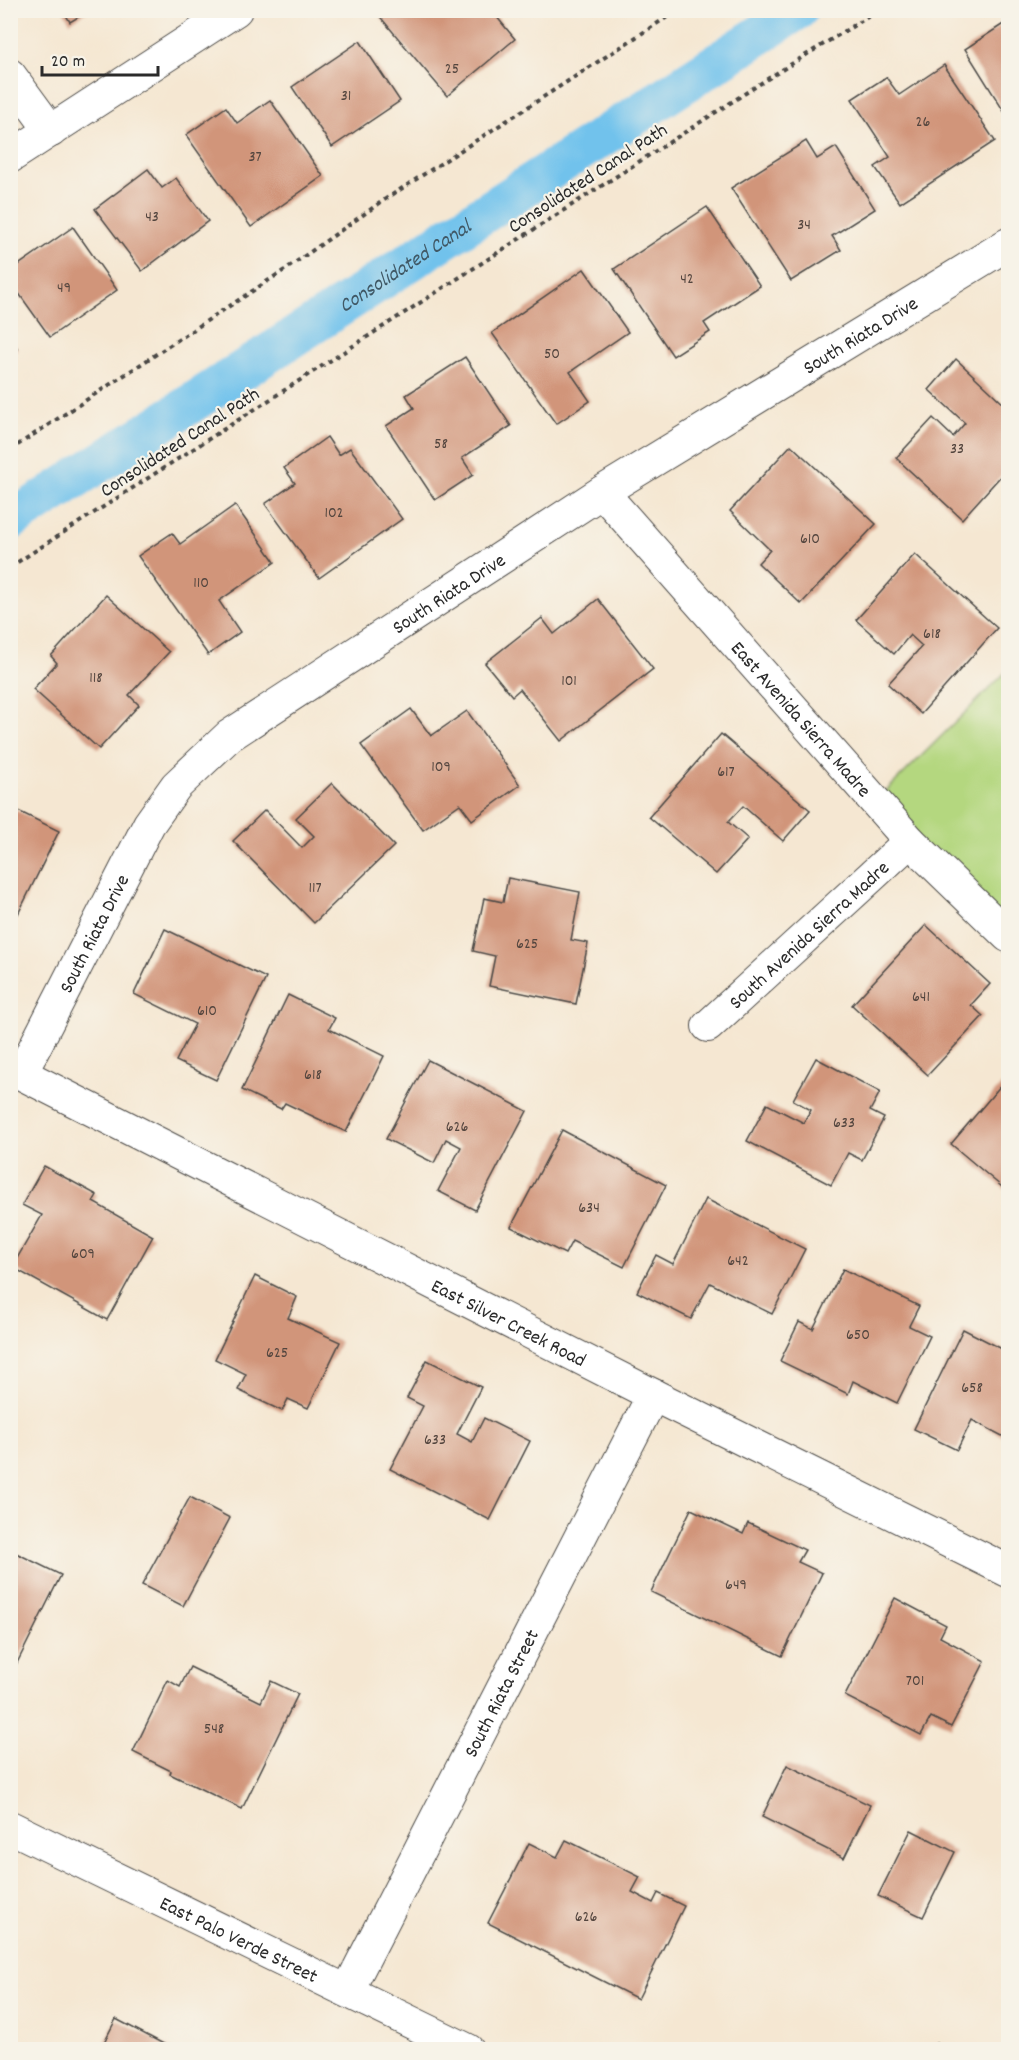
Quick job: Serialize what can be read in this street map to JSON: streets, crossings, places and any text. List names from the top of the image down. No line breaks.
{"streets":{"street":["South Riata Drive","East Avenida Sierra Madre","South Avenida Sierra Madre","East Silver Creek Road","South Riata Street","East Palo Verde Street"],"path":["Consolidated Canal Path"]},"crossings":[["South Riata Drive","East Avenida Sierra Madre"],["South Riata Drive","East Silver Creek Road"],["East Avenida Sierra Madre","South Avenida Sierra Madre"],["East Silver Creek Road","South Riata Street"],["South Riata Street","East Palo Verde Street"]],"water":["Consolidated Canal"],"house_numbers":["25","31","26","37","43","34","42","49","50","58","33","102","610","110","618","118","101","109","617","117","625","641","610","618","633","626","634","609","642","650","625","658","633","649","701","548","626"],"scale_bar":"20 m"}
